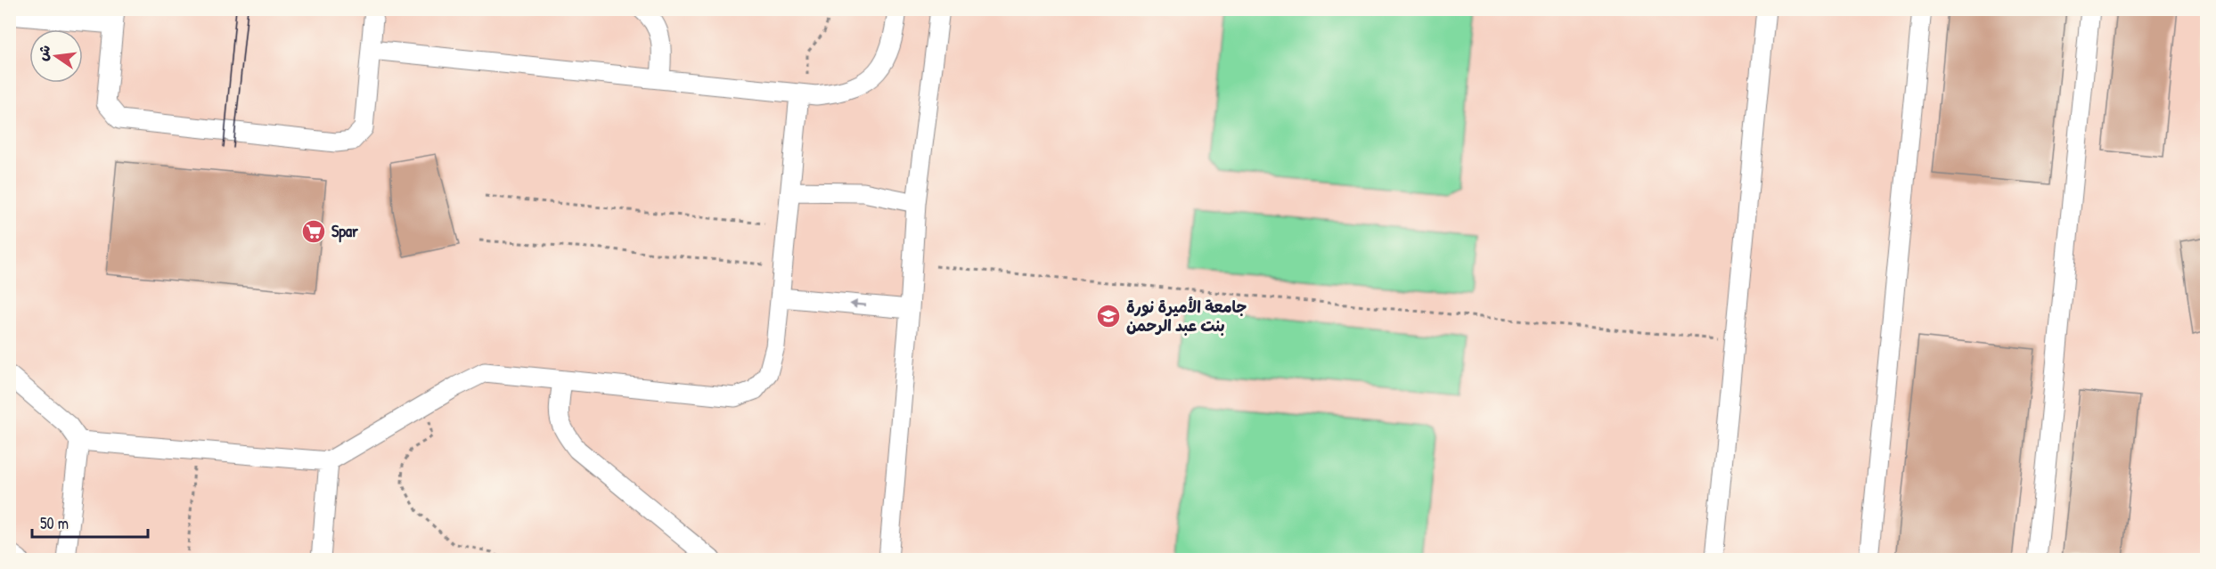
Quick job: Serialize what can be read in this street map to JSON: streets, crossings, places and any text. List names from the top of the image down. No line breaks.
{"places":{"supermarket":["Spar"],"school or university":["جامعة الأميرة نورة بنت عبد الرحمن"]},"scale_bar":"50 m","north":"left"}
